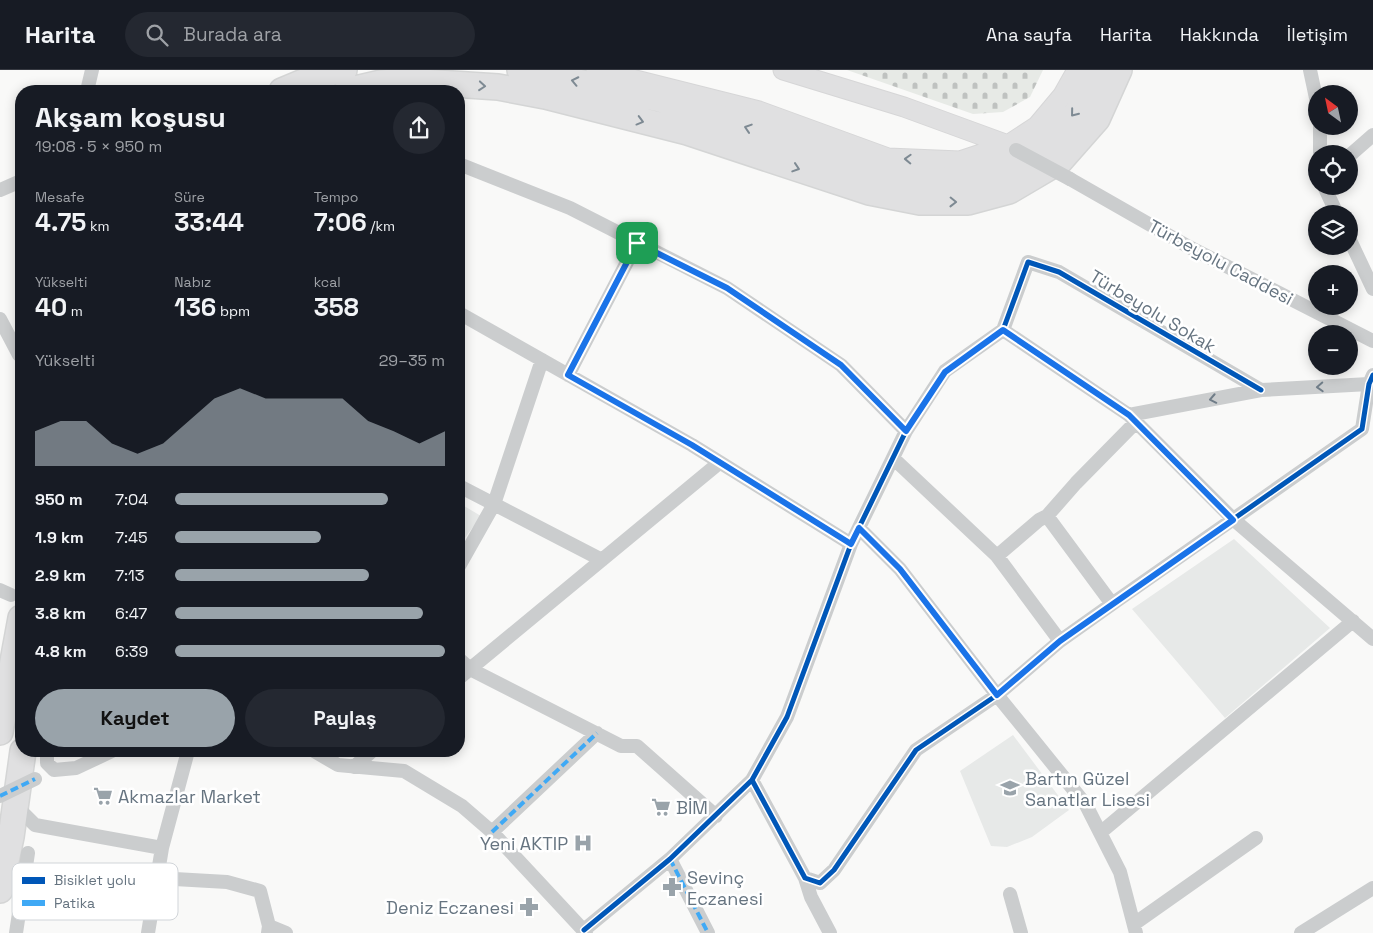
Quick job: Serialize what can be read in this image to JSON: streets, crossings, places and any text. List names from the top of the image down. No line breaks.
{"streets":{"street":["Türbeyolu Caddesi","Türbeyolu Sokak"]},"places":{"school or university":["Bartın Güzel Sanatlar Lisesi"],"supermarket":["Akmazlar Market","BİM"],"hospital":["Yeni AKTIP"],"pharmacy":["Sevinç Eczanesi","Deniz Eczanesi"]},"legend":["Bisiklet yolu","Patika"],"north":"top left","page":{"header":"Harita","search":"Burada ara","nav":["Ana sayfa","Harita","Hakkında","İletişim"],"map_buttons":["+","−"],"heading":["Akşam koşusu","19:08 · 5 × 950 m"],"stats":[["Mesafe","4.75 km"],["Süre","33:44"],["Tempo","7:06 /km"],["Yükselti","40 m"],["Nabız","136 bpm"],["kcal","358"]],"chart":["Yükselti","29–35 m"],"list":[{"name":"950 m","note":"7:04"},{"name":"1.9 km","note":"7:45"},{"name":"2.9 km","note":"7:13"},{"name":"3.8 km","note":"6:47"},{"name":"4.8 km","note":"6:39"}],"buttons":["Kaydet","Paylaş"]}}
